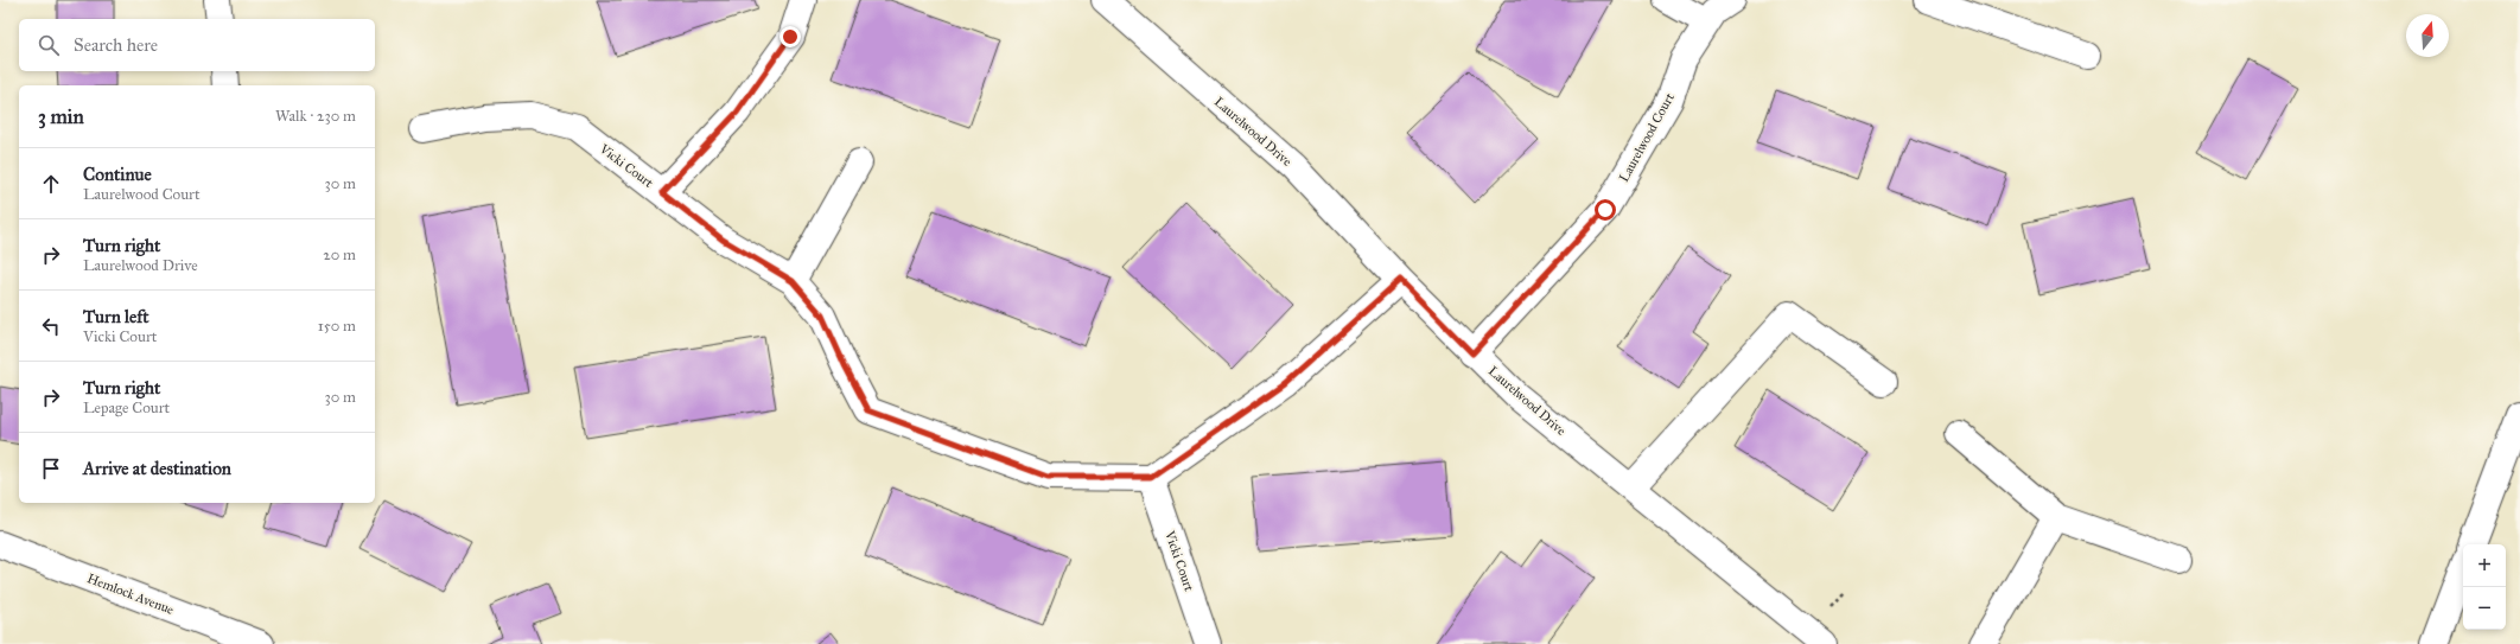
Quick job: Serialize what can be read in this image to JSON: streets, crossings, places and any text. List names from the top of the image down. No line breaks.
{"streets":{"street":["Laurelwood Drive","Laurelwood Court","Vicki Court","Hemlock Avenue"]},"crossings":[["Laurelwood Drive","Laurelwood Court"]],"north":"top","page":{"search":"Search here","heading":["3 min","Walk · 230 m"],"list":[["Continue","Laurelwood Court","30 m"],["Turn right","Laurelwood Drive","20 m"],["Turn left","Vicki Court","150 m"],["Turn right","Lepage Court","30 m"],"Arrive at destination"],"map_buttons":["+","−"]}}
